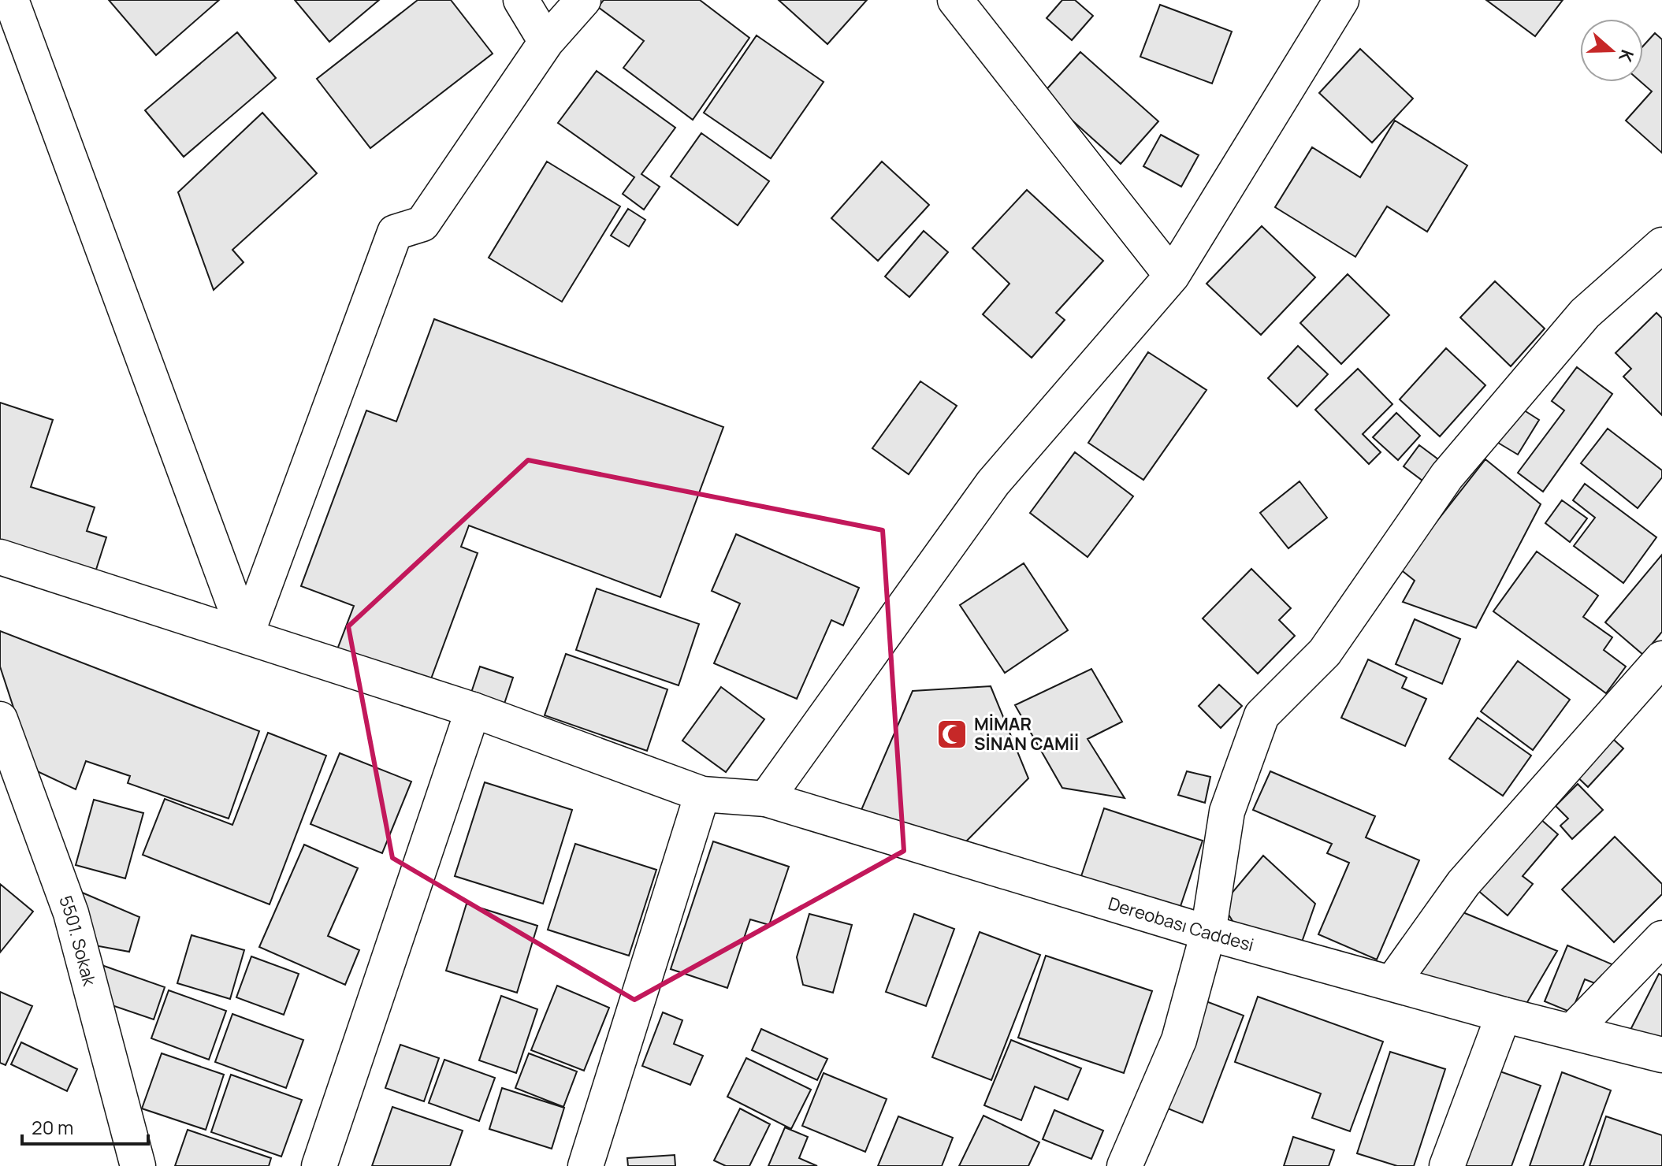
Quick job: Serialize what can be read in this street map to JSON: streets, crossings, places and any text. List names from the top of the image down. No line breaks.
{"streets":{"street":["Dereobası Caddesi","5501. Sokak"]},"places":{"mosque":["MİMAR SİNAN CAMİİ"]},"scale_bar":"20 m","north":"right"}
